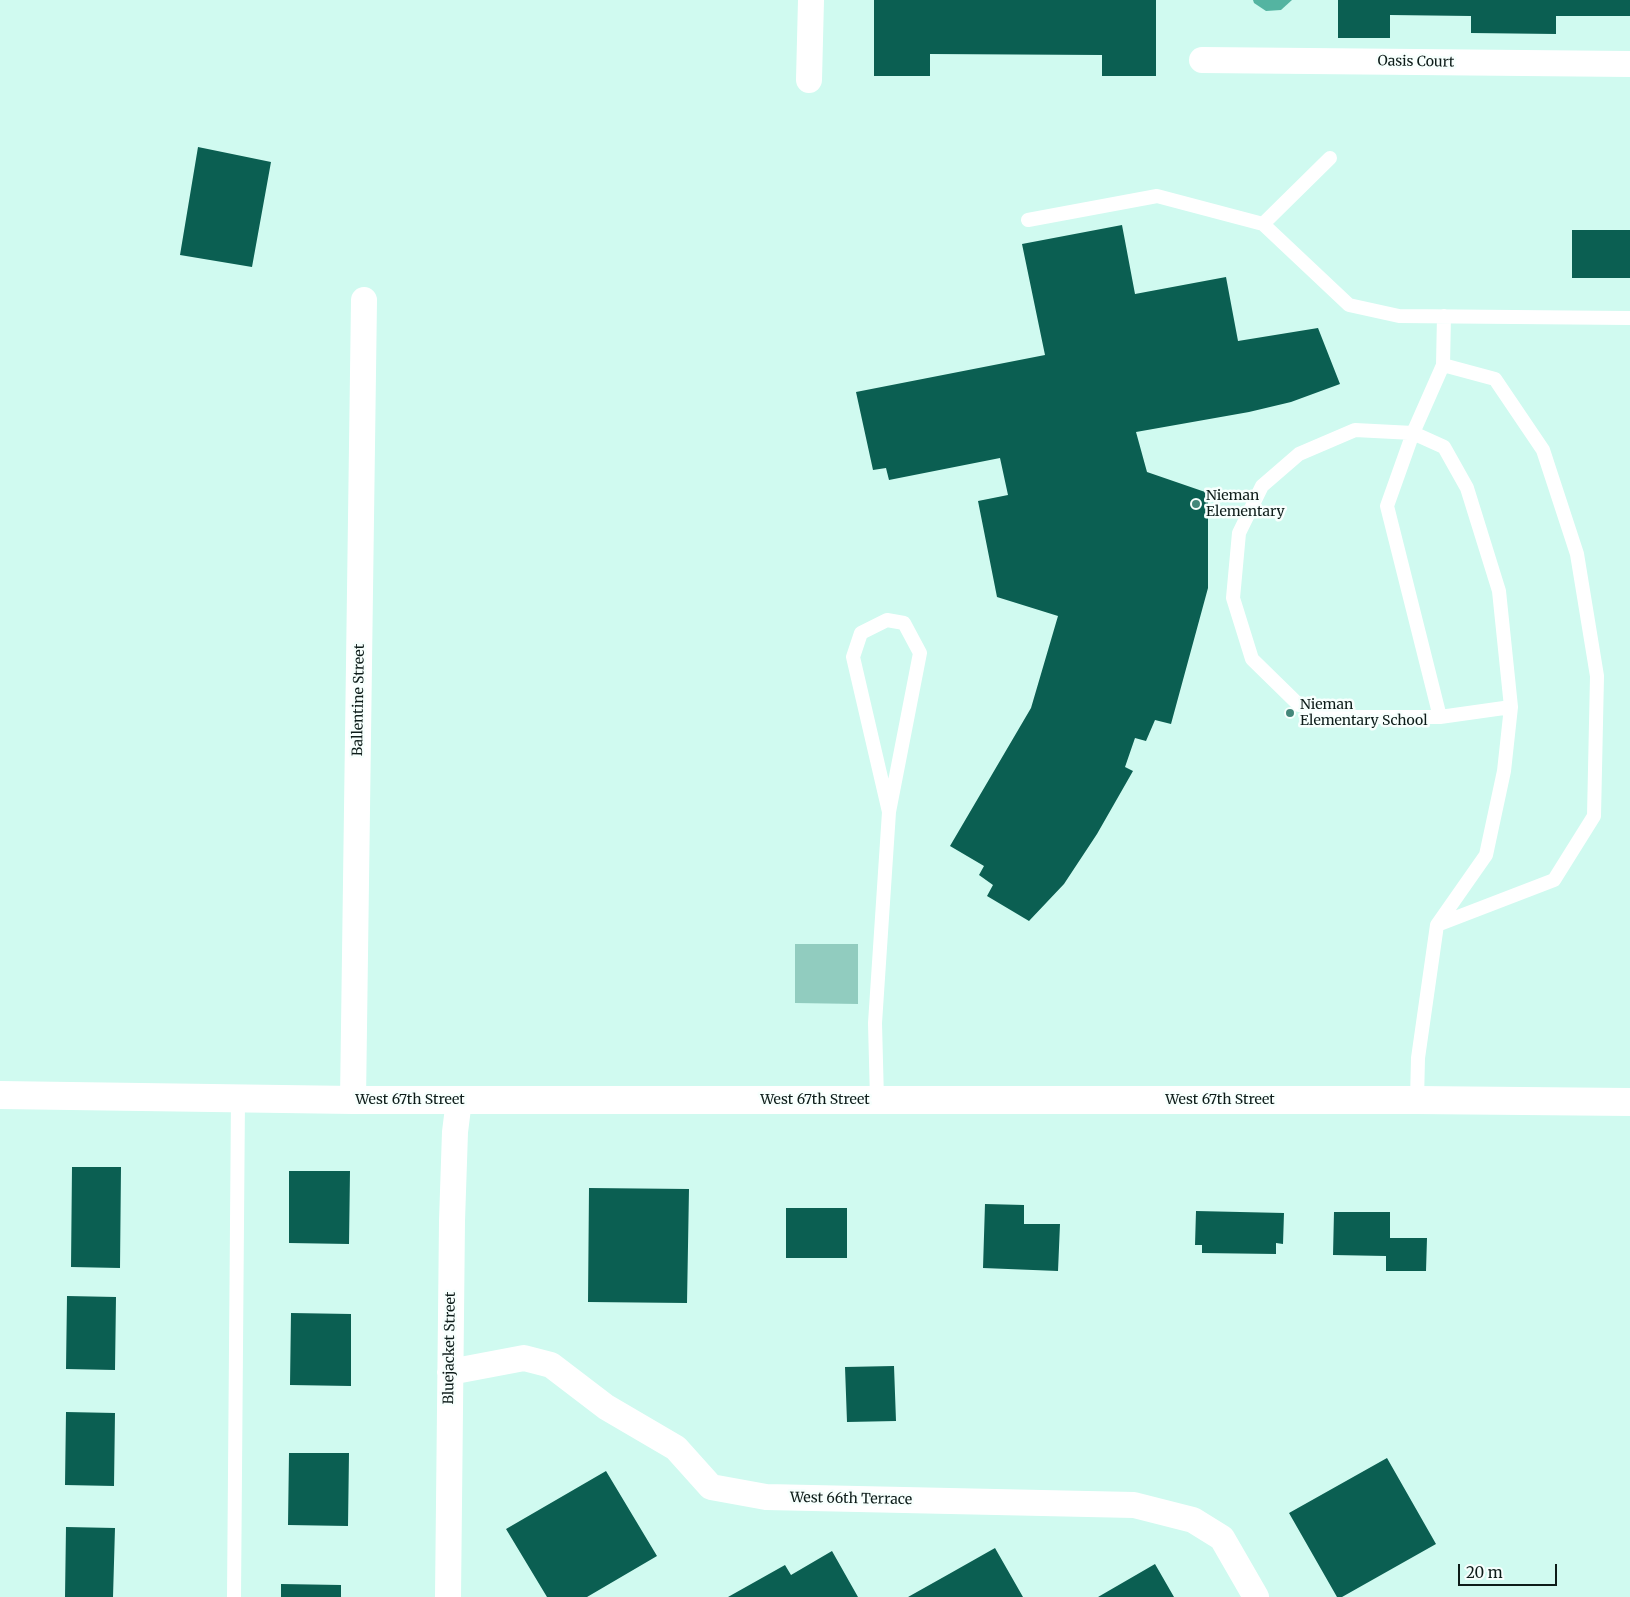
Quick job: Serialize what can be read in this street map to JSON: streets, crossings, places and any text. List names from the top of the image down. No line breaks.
{"streets":{"street":["Oasis Court","Ballentine Street","West 67th Street","Bluejacket Street","West 66th Terrace"]},"crossings":[["Ballentine Street","West 67th Street"],["West 67th Street","Bluejacket Street"],["Bluejacket Street","West 66th Terrace"]],"places":["Nieman Elementary","Nieman Elementary School"],"scale_bar":"20 m"}
